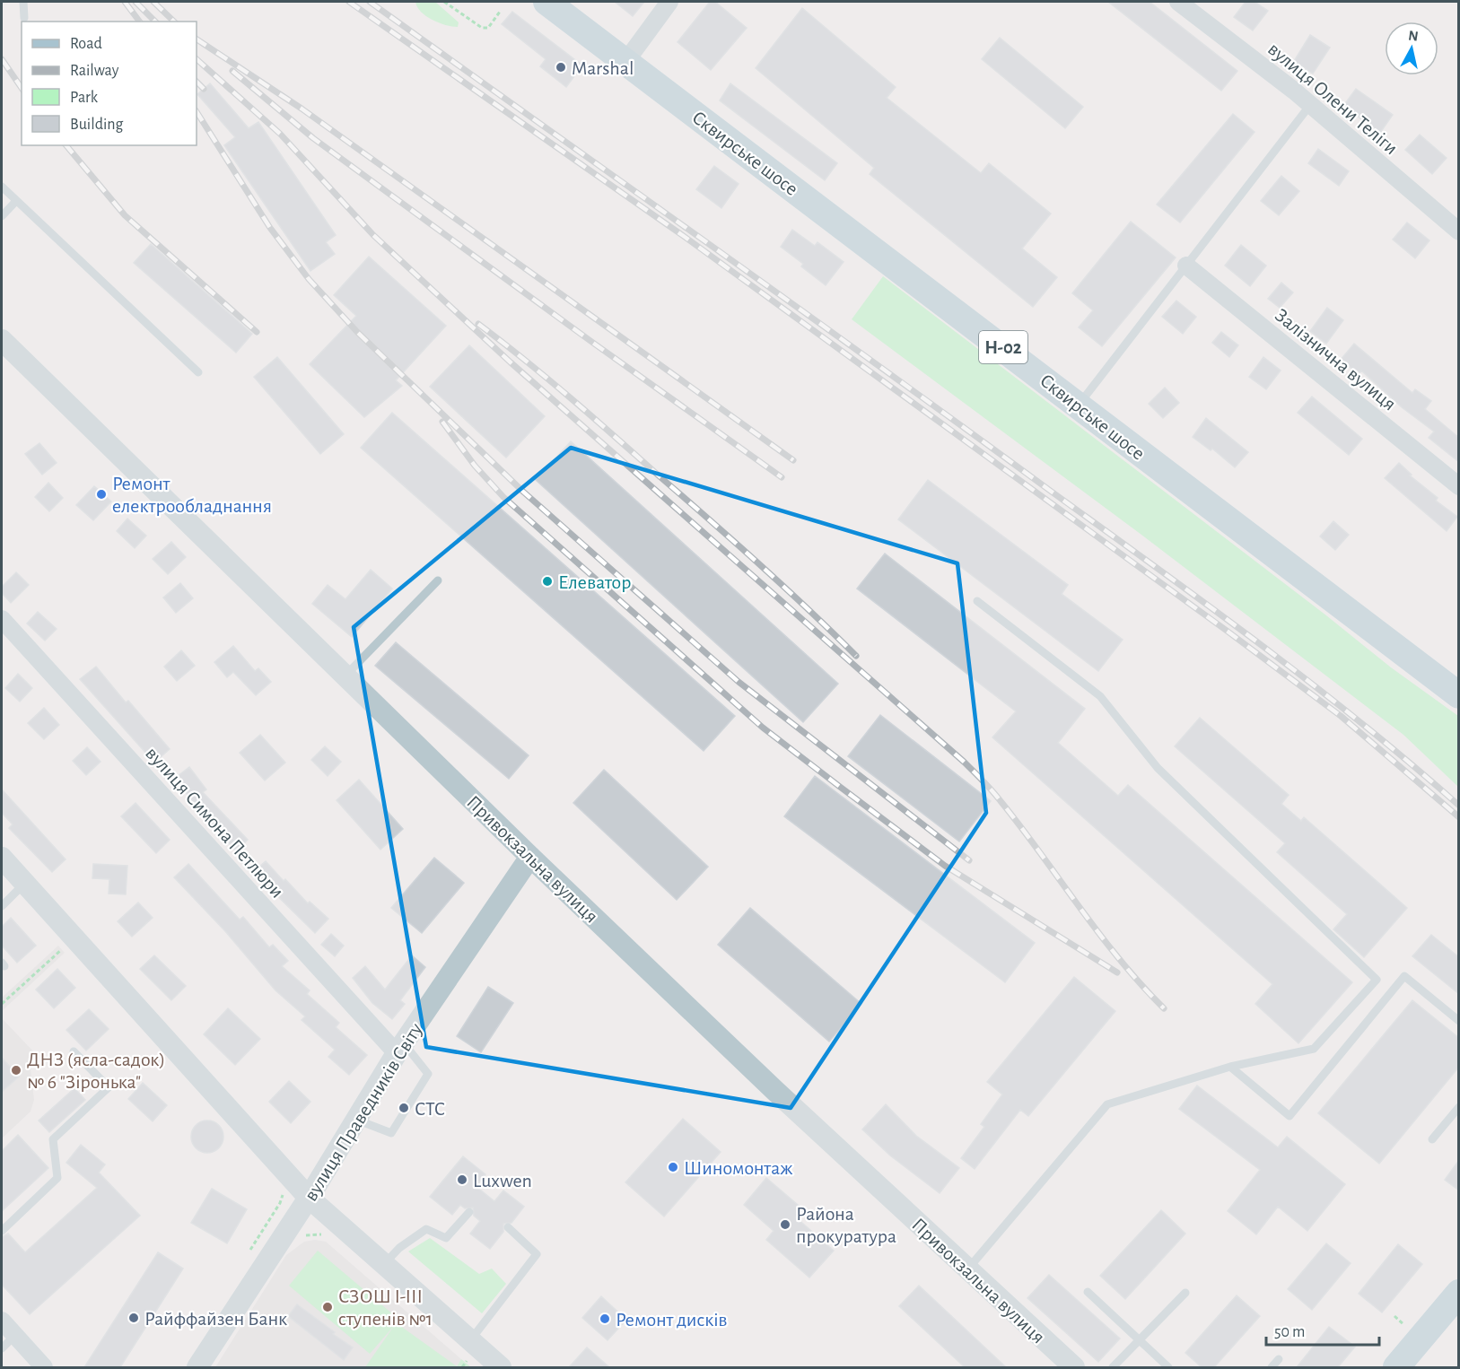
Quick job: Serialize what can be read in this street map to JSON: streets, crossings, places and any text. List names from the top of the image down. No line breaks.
{"streets":{"main road":["Сквирське шосе","Н-02"],"street":["вулиця Олени Теліги","Залізнична вулиця","вулиця Симона Петлюри","Привокзальна вулиця","вулиця Праведників Світу"]},"crossings":[["вулиця Симона Петлюри","вулиця Праведників Світу"],["Привокзальна вулиця","вулиця Праведників Світу"]],"places":["Marshal","Ремонт електрообладнання","Елеватор","ДНЗ (ясла-садок) № 6 \"Зіронька\"","СТС","Шиномонтаж","Luxwen","Района прокуратура","СЗОШ І-ІІІ ступенів №1","Райффайзен Банк","Ремонт дисків"],"legend":["Road","Railway","Park","Building"],"scale_bar":"50 m","north":"top"}
